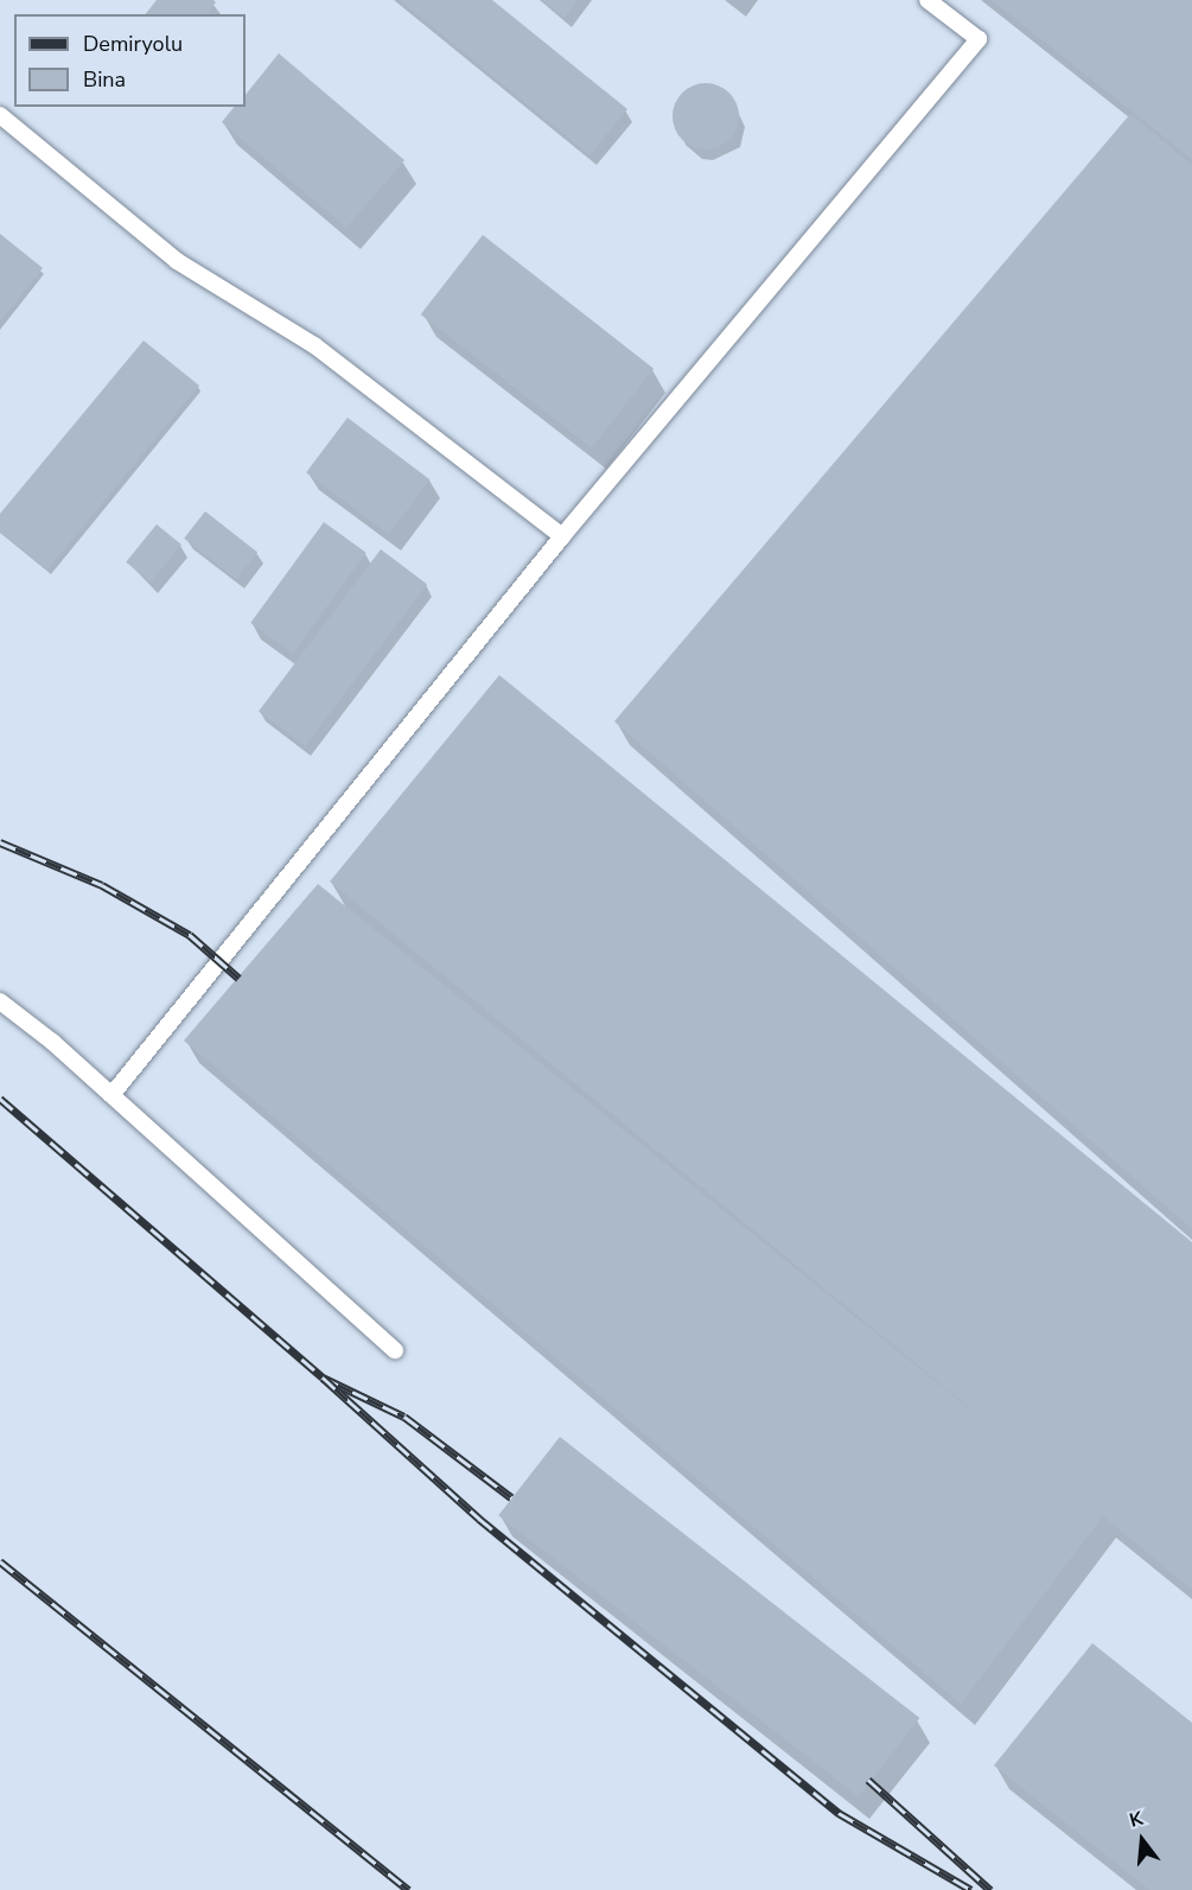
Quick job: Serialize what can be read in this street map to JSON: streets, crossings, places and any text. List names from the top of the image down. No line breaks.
{"legend":["Demiryolu","Bina"],"north":"top"}
